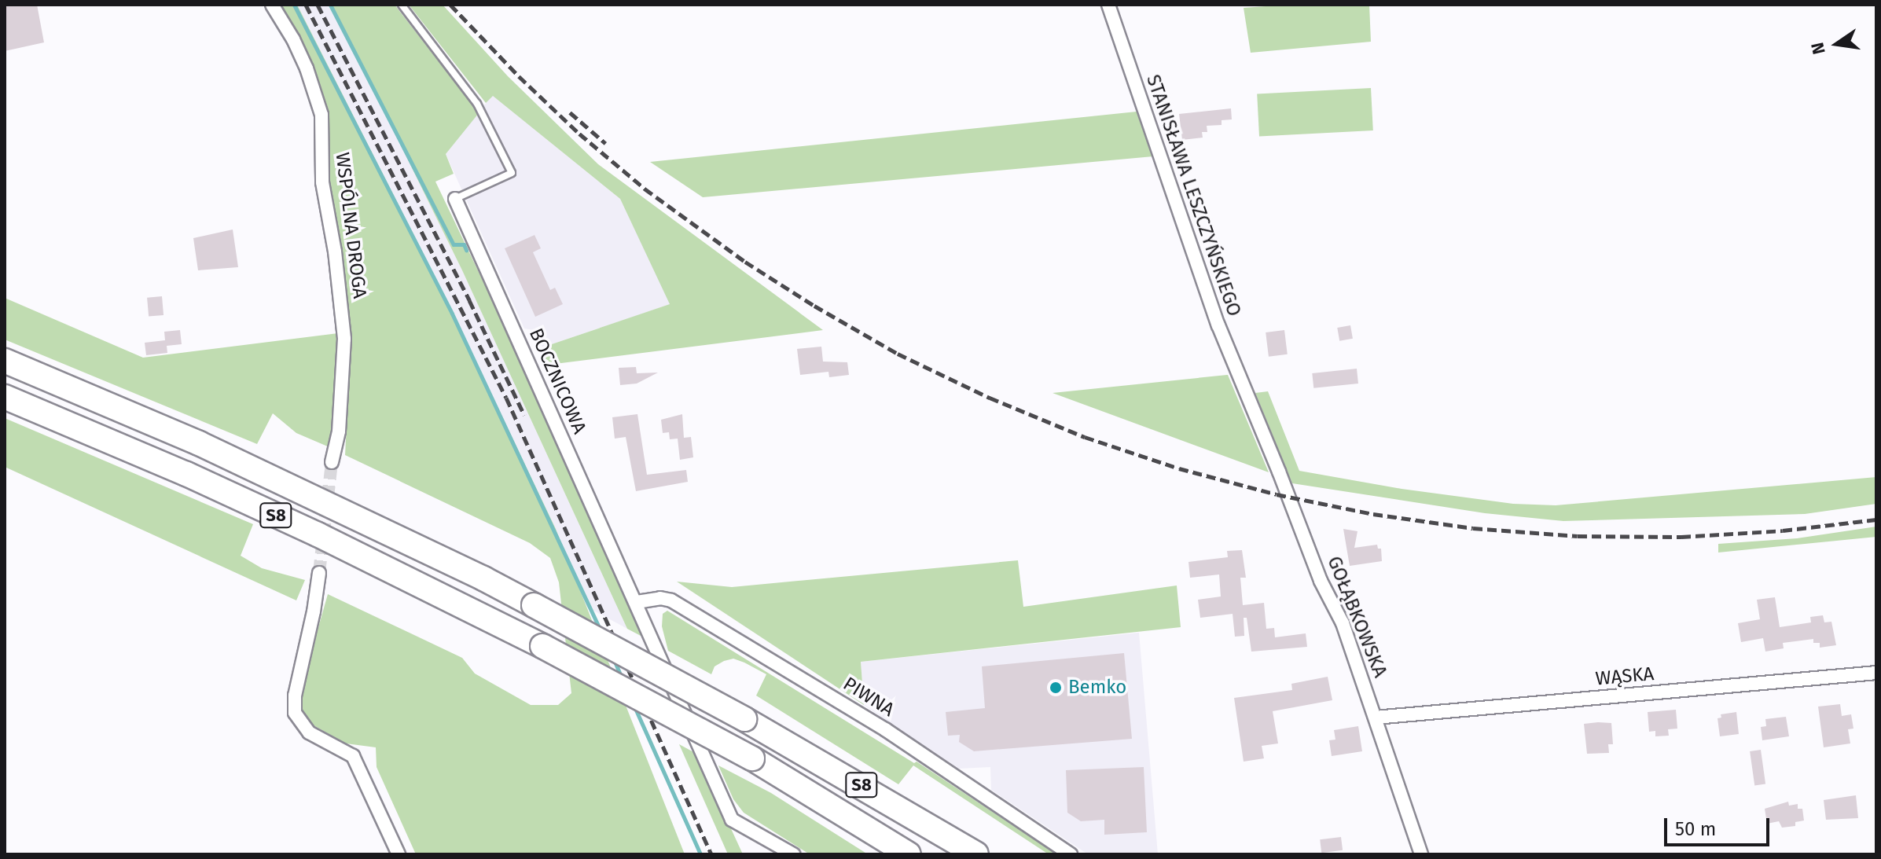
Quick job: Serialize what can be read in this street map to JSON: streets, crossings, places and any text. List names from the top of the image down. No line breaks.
{"streets":{"highway":["S8"],"street":["STANISŁAWA LESZCZYŃSKIEGO","WSPÓLNA DROGA","BOCZNICOWA","GOŁĄBKOWSKA","WĄSKA","PIWNA"]},"crossings":[["STANISŁAWA LESZCZYŃSKIEGO","GOŁĄBKOWSKA"],["BOCZNICOWA","PIWNA"],["GOŁĄBKOWSKA","WĄSKA"]],"places":["Bemko"],"scale_bar":"50 m","north":"left"}
